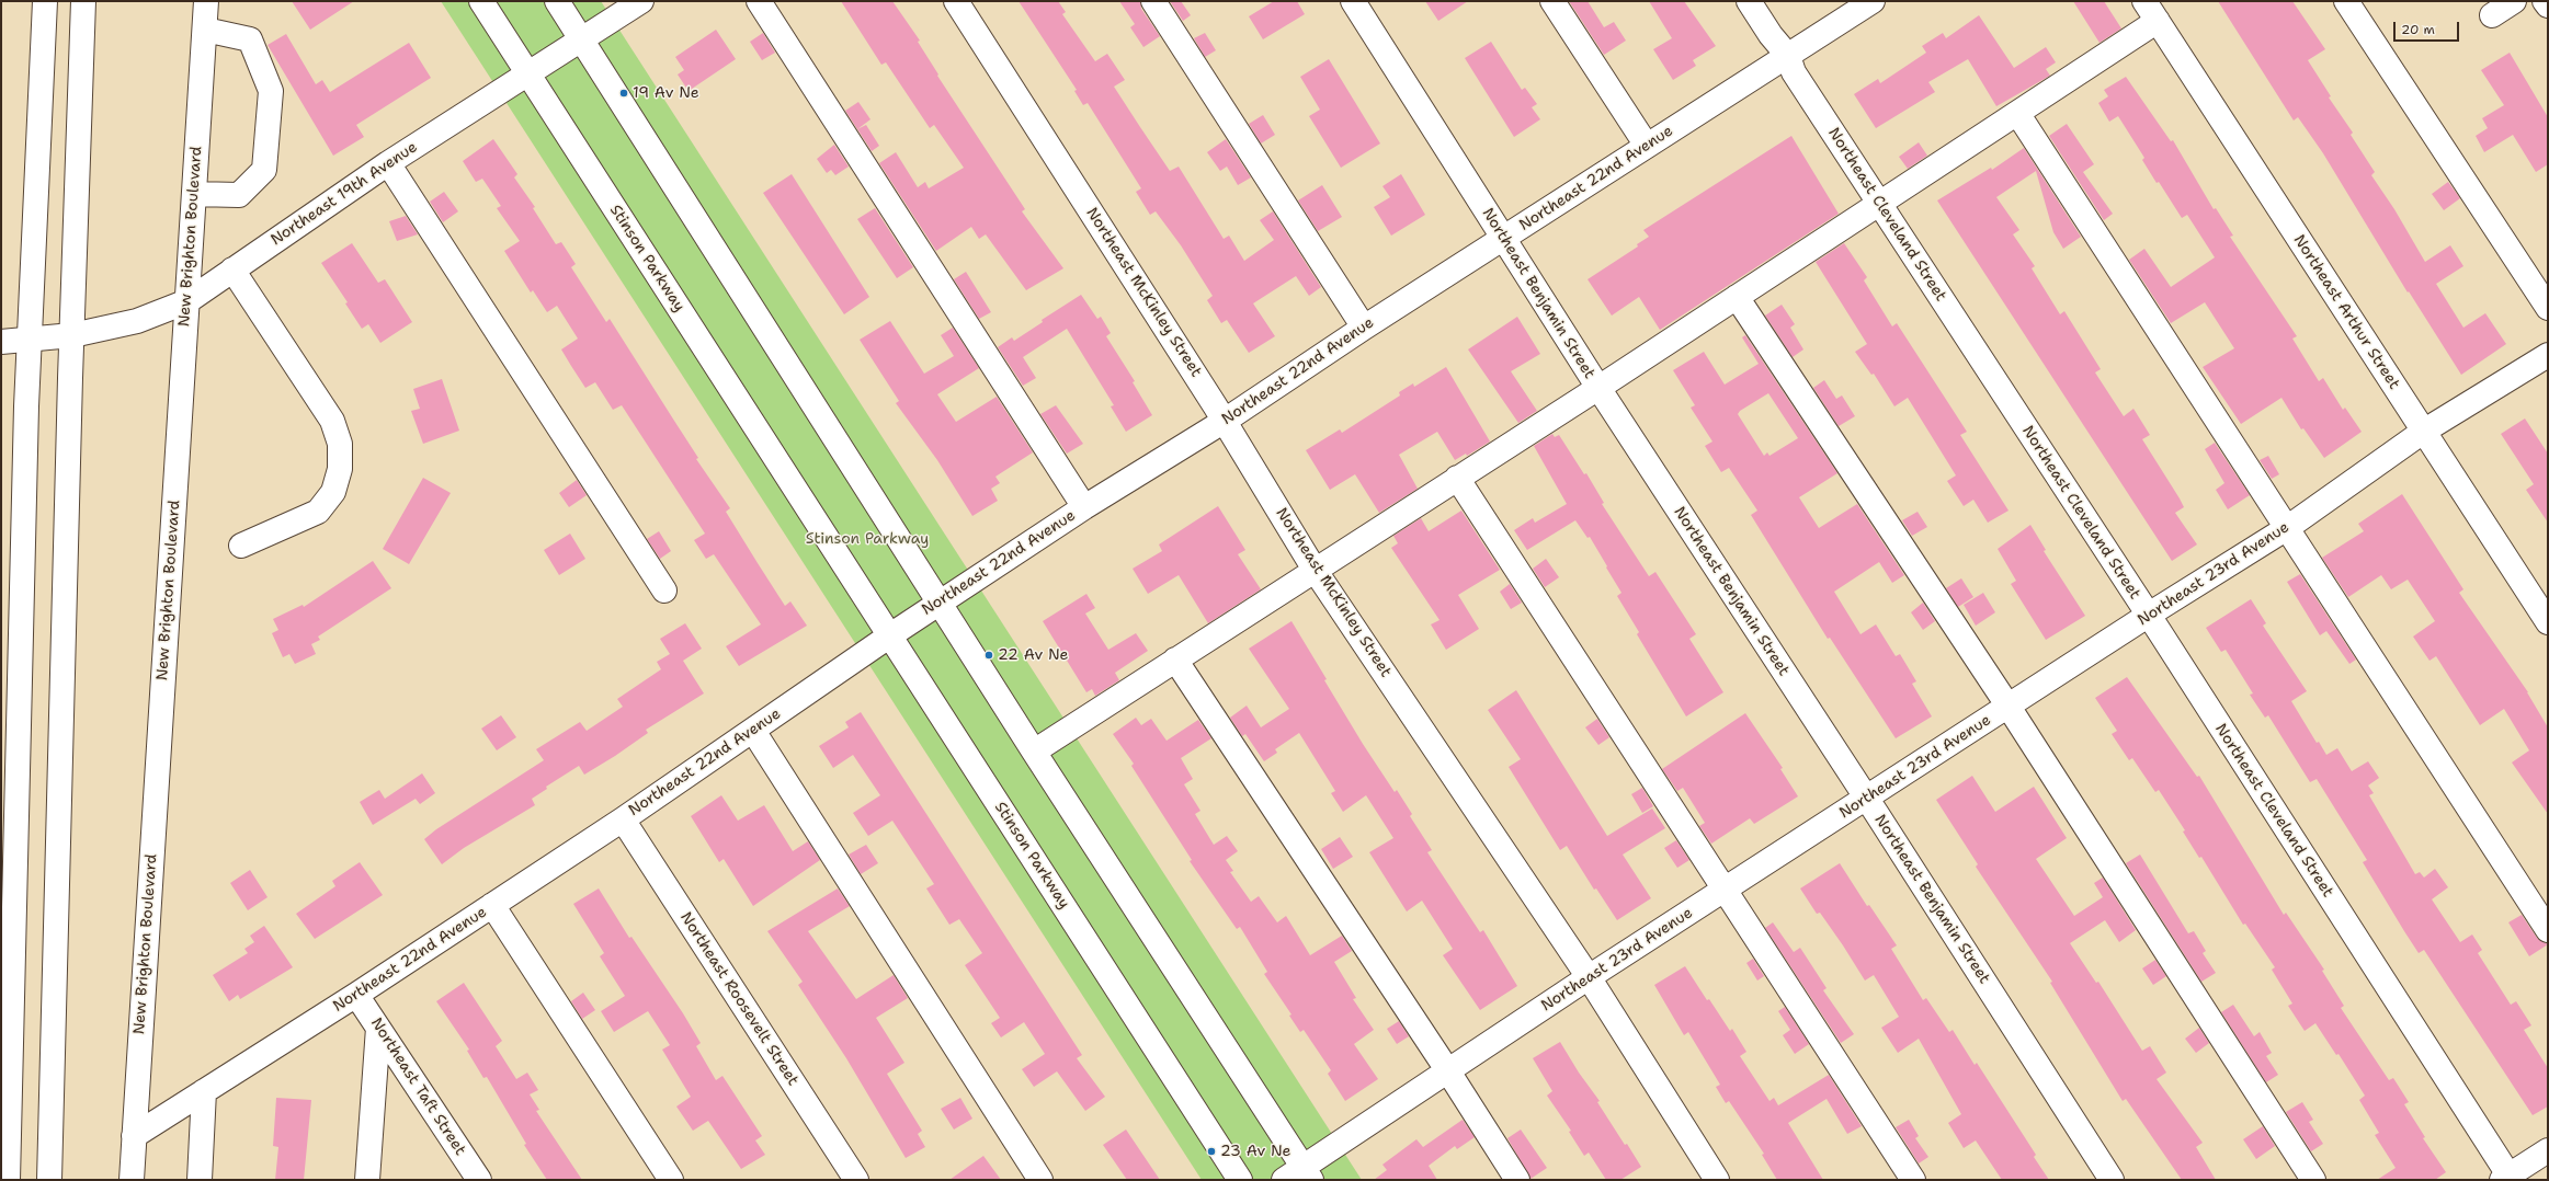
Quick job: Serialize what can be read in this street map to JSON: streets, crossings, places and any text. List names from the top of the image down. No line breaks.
{"streets":{"street":["Northeast 22nd Avenue","Northeast 19th Avenue","Northeast Cleveland Street","New Brighton Boulevard","Stinson Parkway","Northeast McKinley Street","Northeast Benjamin Street","Northeast Arthur Street","Northeast 23rd Avenue","Northeast Roosevelt Street","Northeast Taft Street"]},"crossings":[["Northeast 22nd Avenue","Northeast Cleveland Street"],["Northeast 22nd Avenue","New Brighton Boulevard"],["Northeast 22nd Avenue","Stinson Parkway"],["Northeast 22nd Avenue","Northeast McKinley Street"],["Northeast 22nd Avenue","Northeast Benjamin Street"],["Northeast 22nd Avenue","Northeast Roosevelt Street"],["Northeast 22nd Avenue","Northeast Taft Street"],["Northeast 19th Avenue","New Brighton Boulevard"],["Northeast 19th Avenue","Stinson Parkway"],["Northeast Cleveland Street","Northeast 23rd Avenue"],["Northeast McKinley Street","Northeast 23rd Avenue"],["Northeast Benjamin Street","Northeast 23rd Avenue"],["Northeast Arthur Street","Northeast 23rd Avenue"]],"parks":["Stinson Parkway"],"places":["19 Av Ne","22 Av Ne","23 Av Ne"],"scale_bar":"20 m"}
